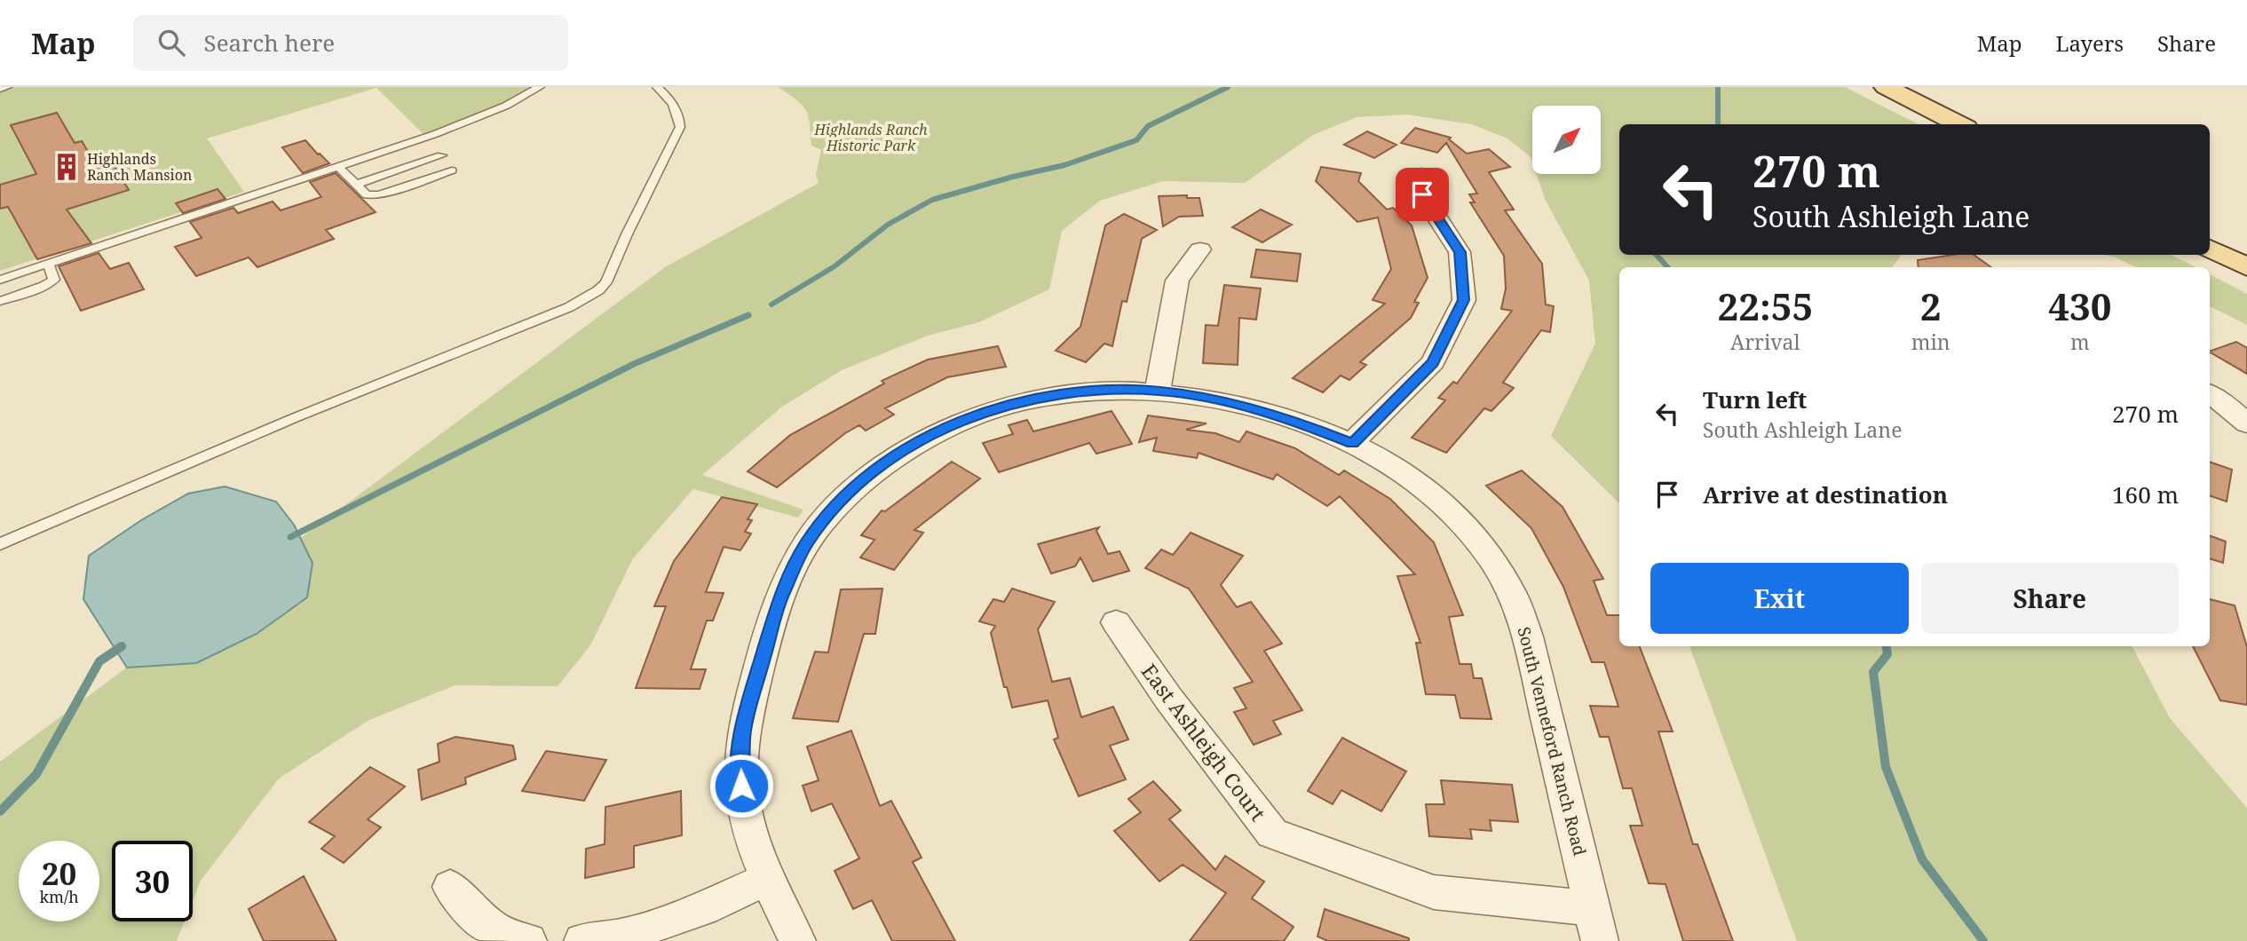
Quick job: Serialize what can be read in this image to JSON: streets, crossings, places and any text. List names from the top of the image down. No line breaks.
{"streets":{"street":["South Venneford Ranch Road","East Ashleigh Court"]},"crossings":[["South Venneford Ranch Road","East Ashleigh Court"]],"parks":["Highlands Ranch Historic Park"],"places":{"building":["Highlands Ranch Mansion"]},"north":"top right","page":{"header":"Map","search":"Search here","nav":["Map","Layers","Share"],"turn":["270 m","South Ashleigh Lane"],"eta":["22:55","Arrival","2","min","430","m"],"list":[{"name":"Turn left","note":"South Ashleigh Lane","value":"270 m"},{"name":"Arrive at destination","value":"160 m"}],"buttons":["Exit","Share"],"speed":"20 km/h","limit":"30"}}
